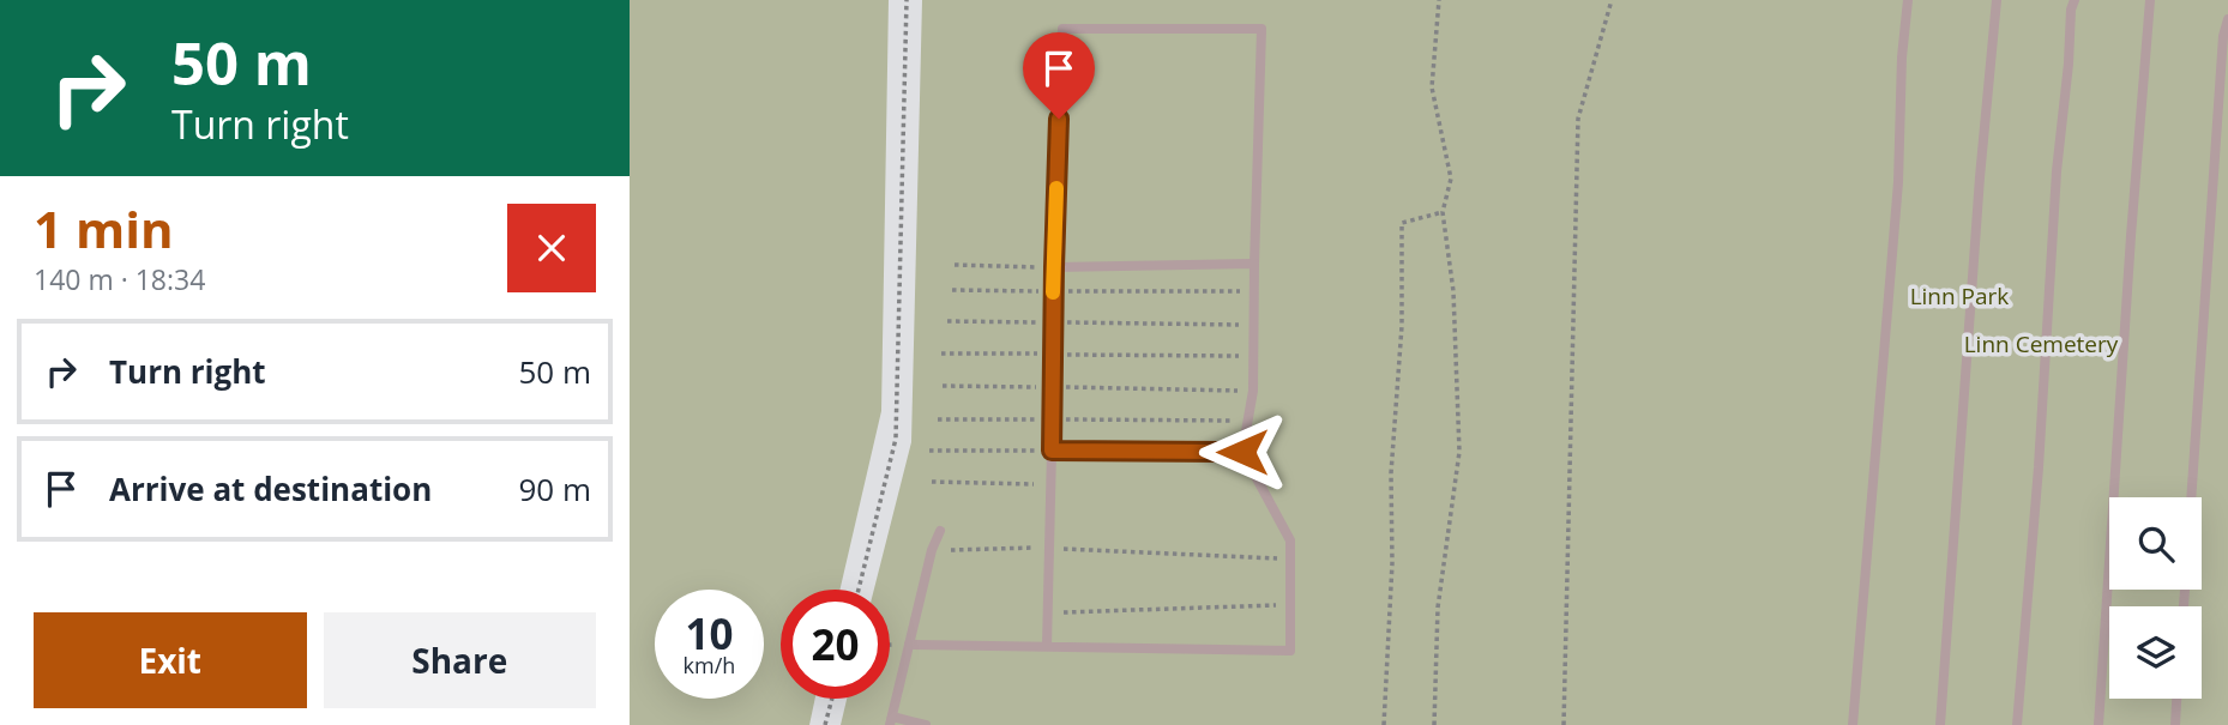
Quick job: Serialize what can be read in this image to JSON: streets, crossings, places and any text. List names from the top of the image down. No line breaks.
{"parks":["Linn Park","Linn Cemetery"],"page":{"turn":["50 m","Turn right"],"heading":["1 min","140 m · 18:34"],"list":[{"name":"Turn right","value":"50 m"},{"name":"Arrive at destination","value":"90 m"}],"speed":"10 km/h","limit":"20","buttons":["Exit","Share"]}}
